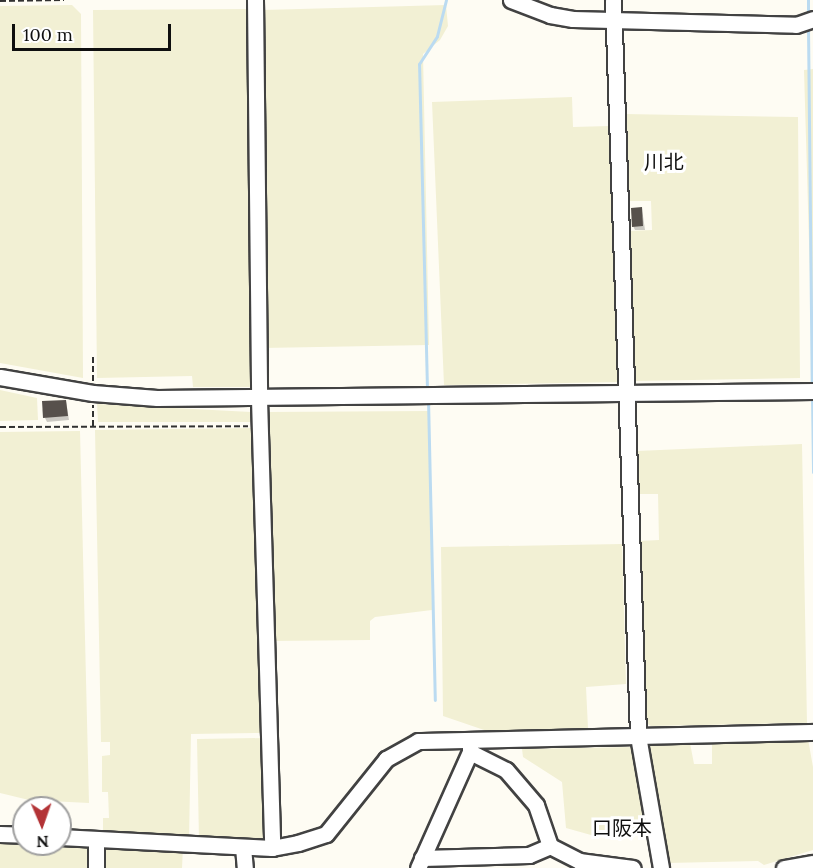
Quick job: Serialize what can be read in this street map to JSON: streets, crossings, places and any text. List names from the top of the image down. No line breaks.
{"districts":["川北","口阪本"],"scale_bar":"100 m","north":"bottom"}
